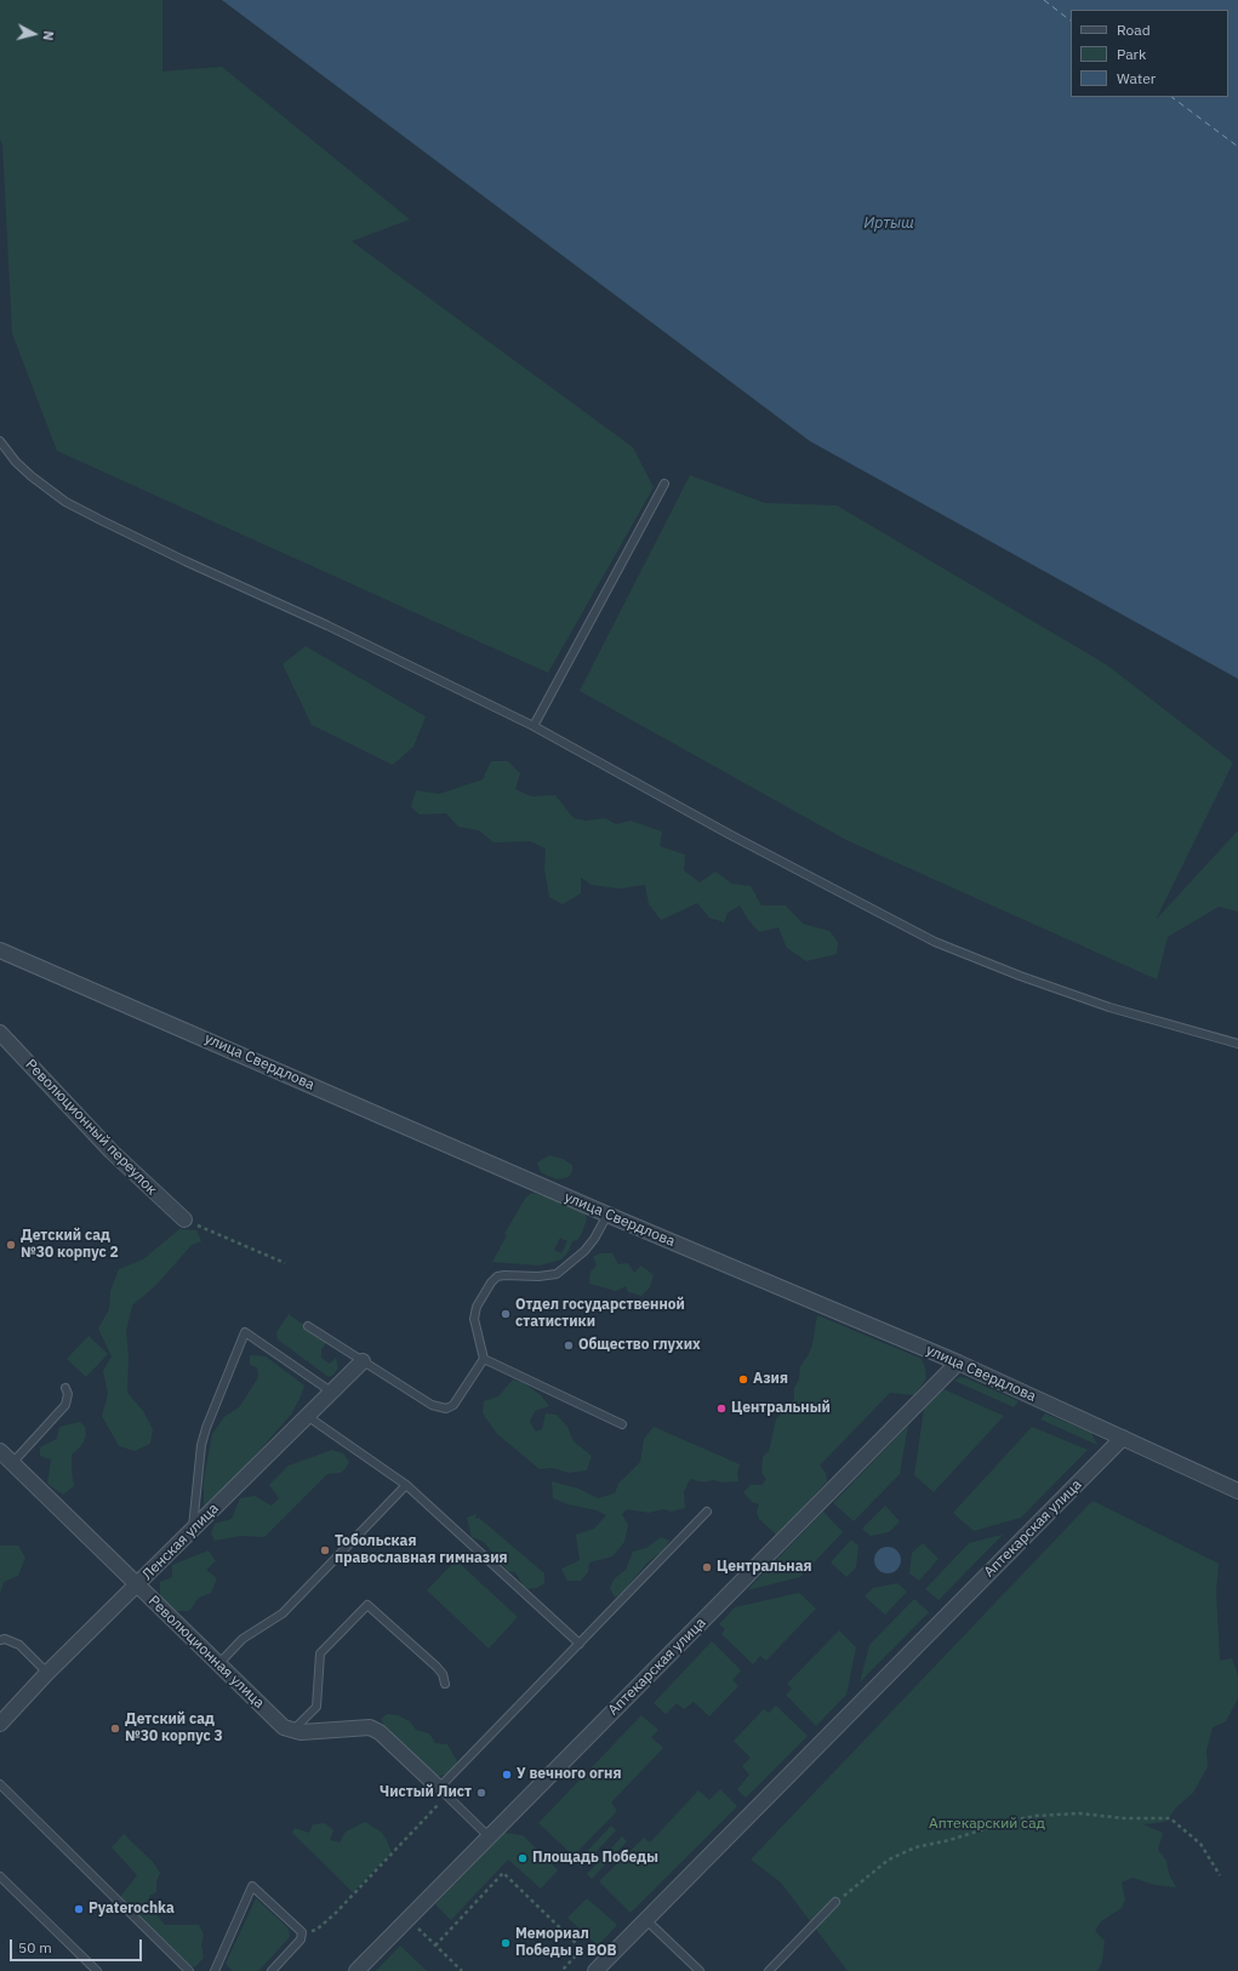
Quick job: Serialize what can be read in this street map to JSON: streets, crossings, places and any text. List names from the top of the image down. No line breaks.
{"streets":{"street":["улица Свердлова","Революционный переулок","Аптекарская улица","Ленская улица","Революционная улица"]},"crossings":[["улица Свердлова","Аптекарская улица"],["Ленская улица","Революционная улица"]],"water":["Иртыш"],"parks":["Аптекарский сад"],"places":["Детский сад №30 корпус 2","Отдел государственной статистики","Общество глухих","Азия","Центральный","Тобольская православная гимназия","Центральная","Детский сад №30 корпус 3","У вечного огня","Чистый Лист","Площадь Победы","Pyaterochka","Мемориал Победы в ВОВ"],"legend":["Road","Park","Water"],"scale_bar":"50 m","north":"right"}
